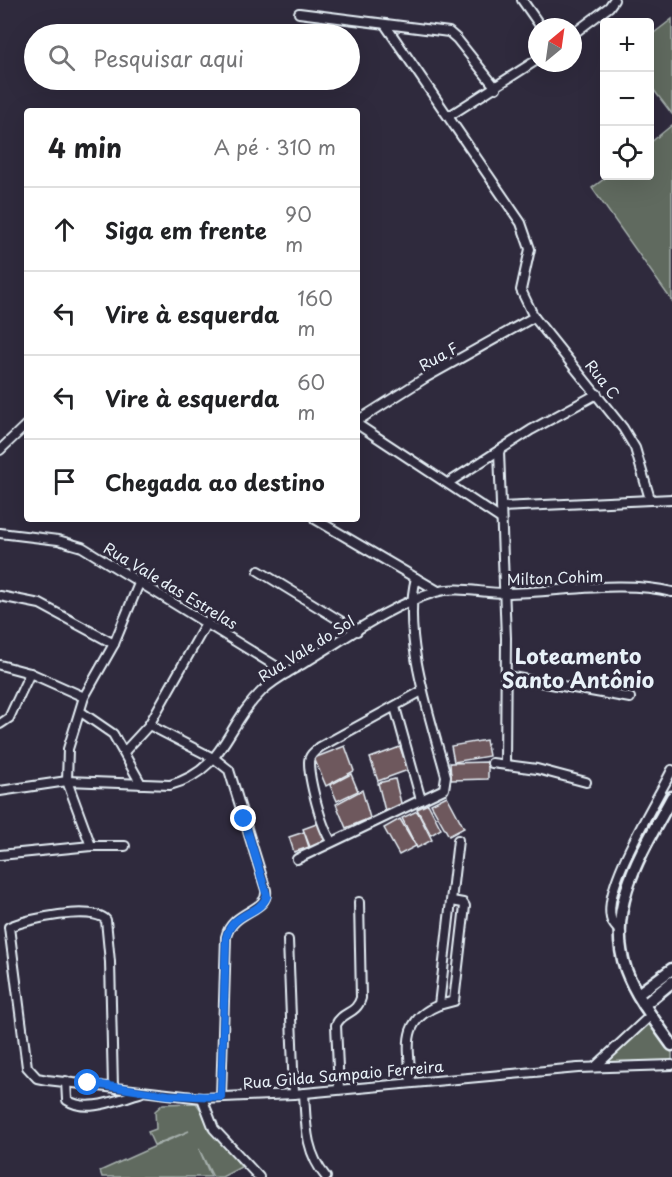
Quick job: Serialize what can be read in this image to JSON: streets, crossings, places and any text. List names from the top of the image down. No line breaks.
{"streets":{"street":["Rua F","Rua C","Milton Cohim","Rua Vale das Estrelas","Rua Vale do Sol","Rua Gilda Sampaio Ferreira"]},"crossings":[["Rua F","Rua C"],["Milton Cohim","Rua Vale do Sol"],["Rua Vale das Estrelas","Rua Vale do Sol"]],"districts":["Loteamento Santo Antônio"],"north":"top right","page":{"map_buttons":["+","−"],"search":"Pesquisar aqui","heading":["4 min","A pé · 310 m"],"list":[["Siga em frente","90 m"],["Vire à esquerda","160 m"],["Vire à esquerda","60 m"],"Chegada ao destino"]}}
